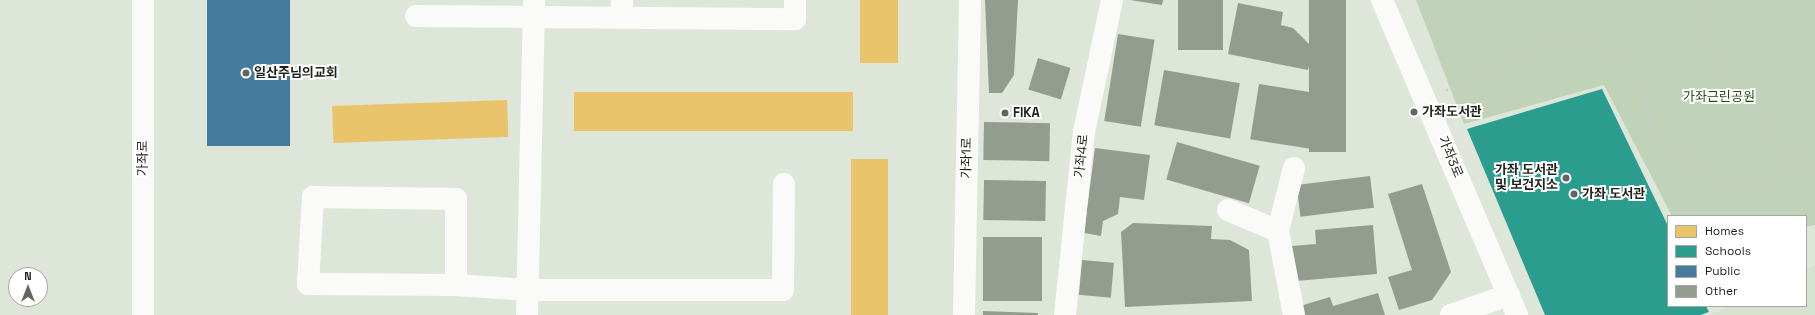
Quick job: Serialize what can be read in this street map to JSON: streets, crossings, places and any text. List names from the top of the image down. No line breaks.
{"streets":{"street":["가좌4로","가좌3로","가좌로","가좌1로"]},"parks":["가좌근린공원"],"places":["일산주님의교회","가좌도서관","FIKA","가좌 도서관 및 보건지소","가좌 도서관"],"legend":["Homes","Schools","Public","Other"],"north":"top"}
